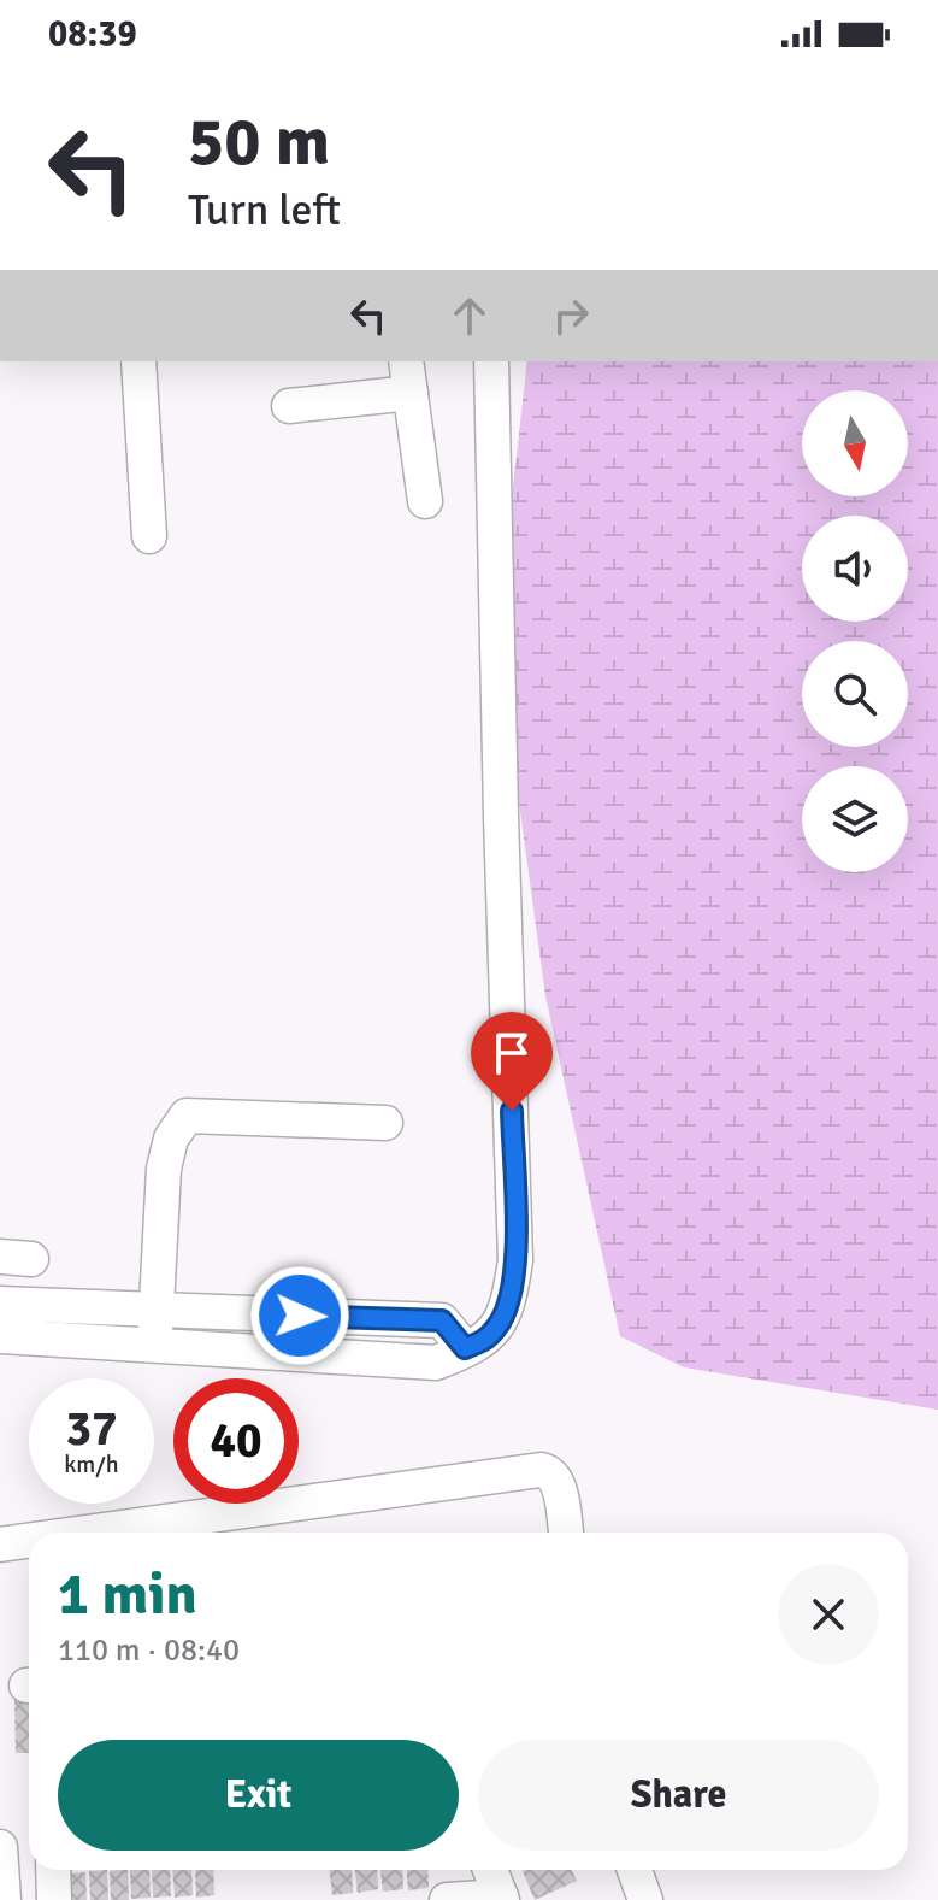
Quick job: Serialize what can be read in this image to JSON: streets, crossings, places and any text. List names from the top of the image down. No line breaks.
{"north":"bottom","page":{"status":"08:39","turn":["50 m","Turn left"],"speed":"37 km/h","limit":"40","heading":["1 min","110 m · 08:40"],"buttons":["Exit","Share"]}}
